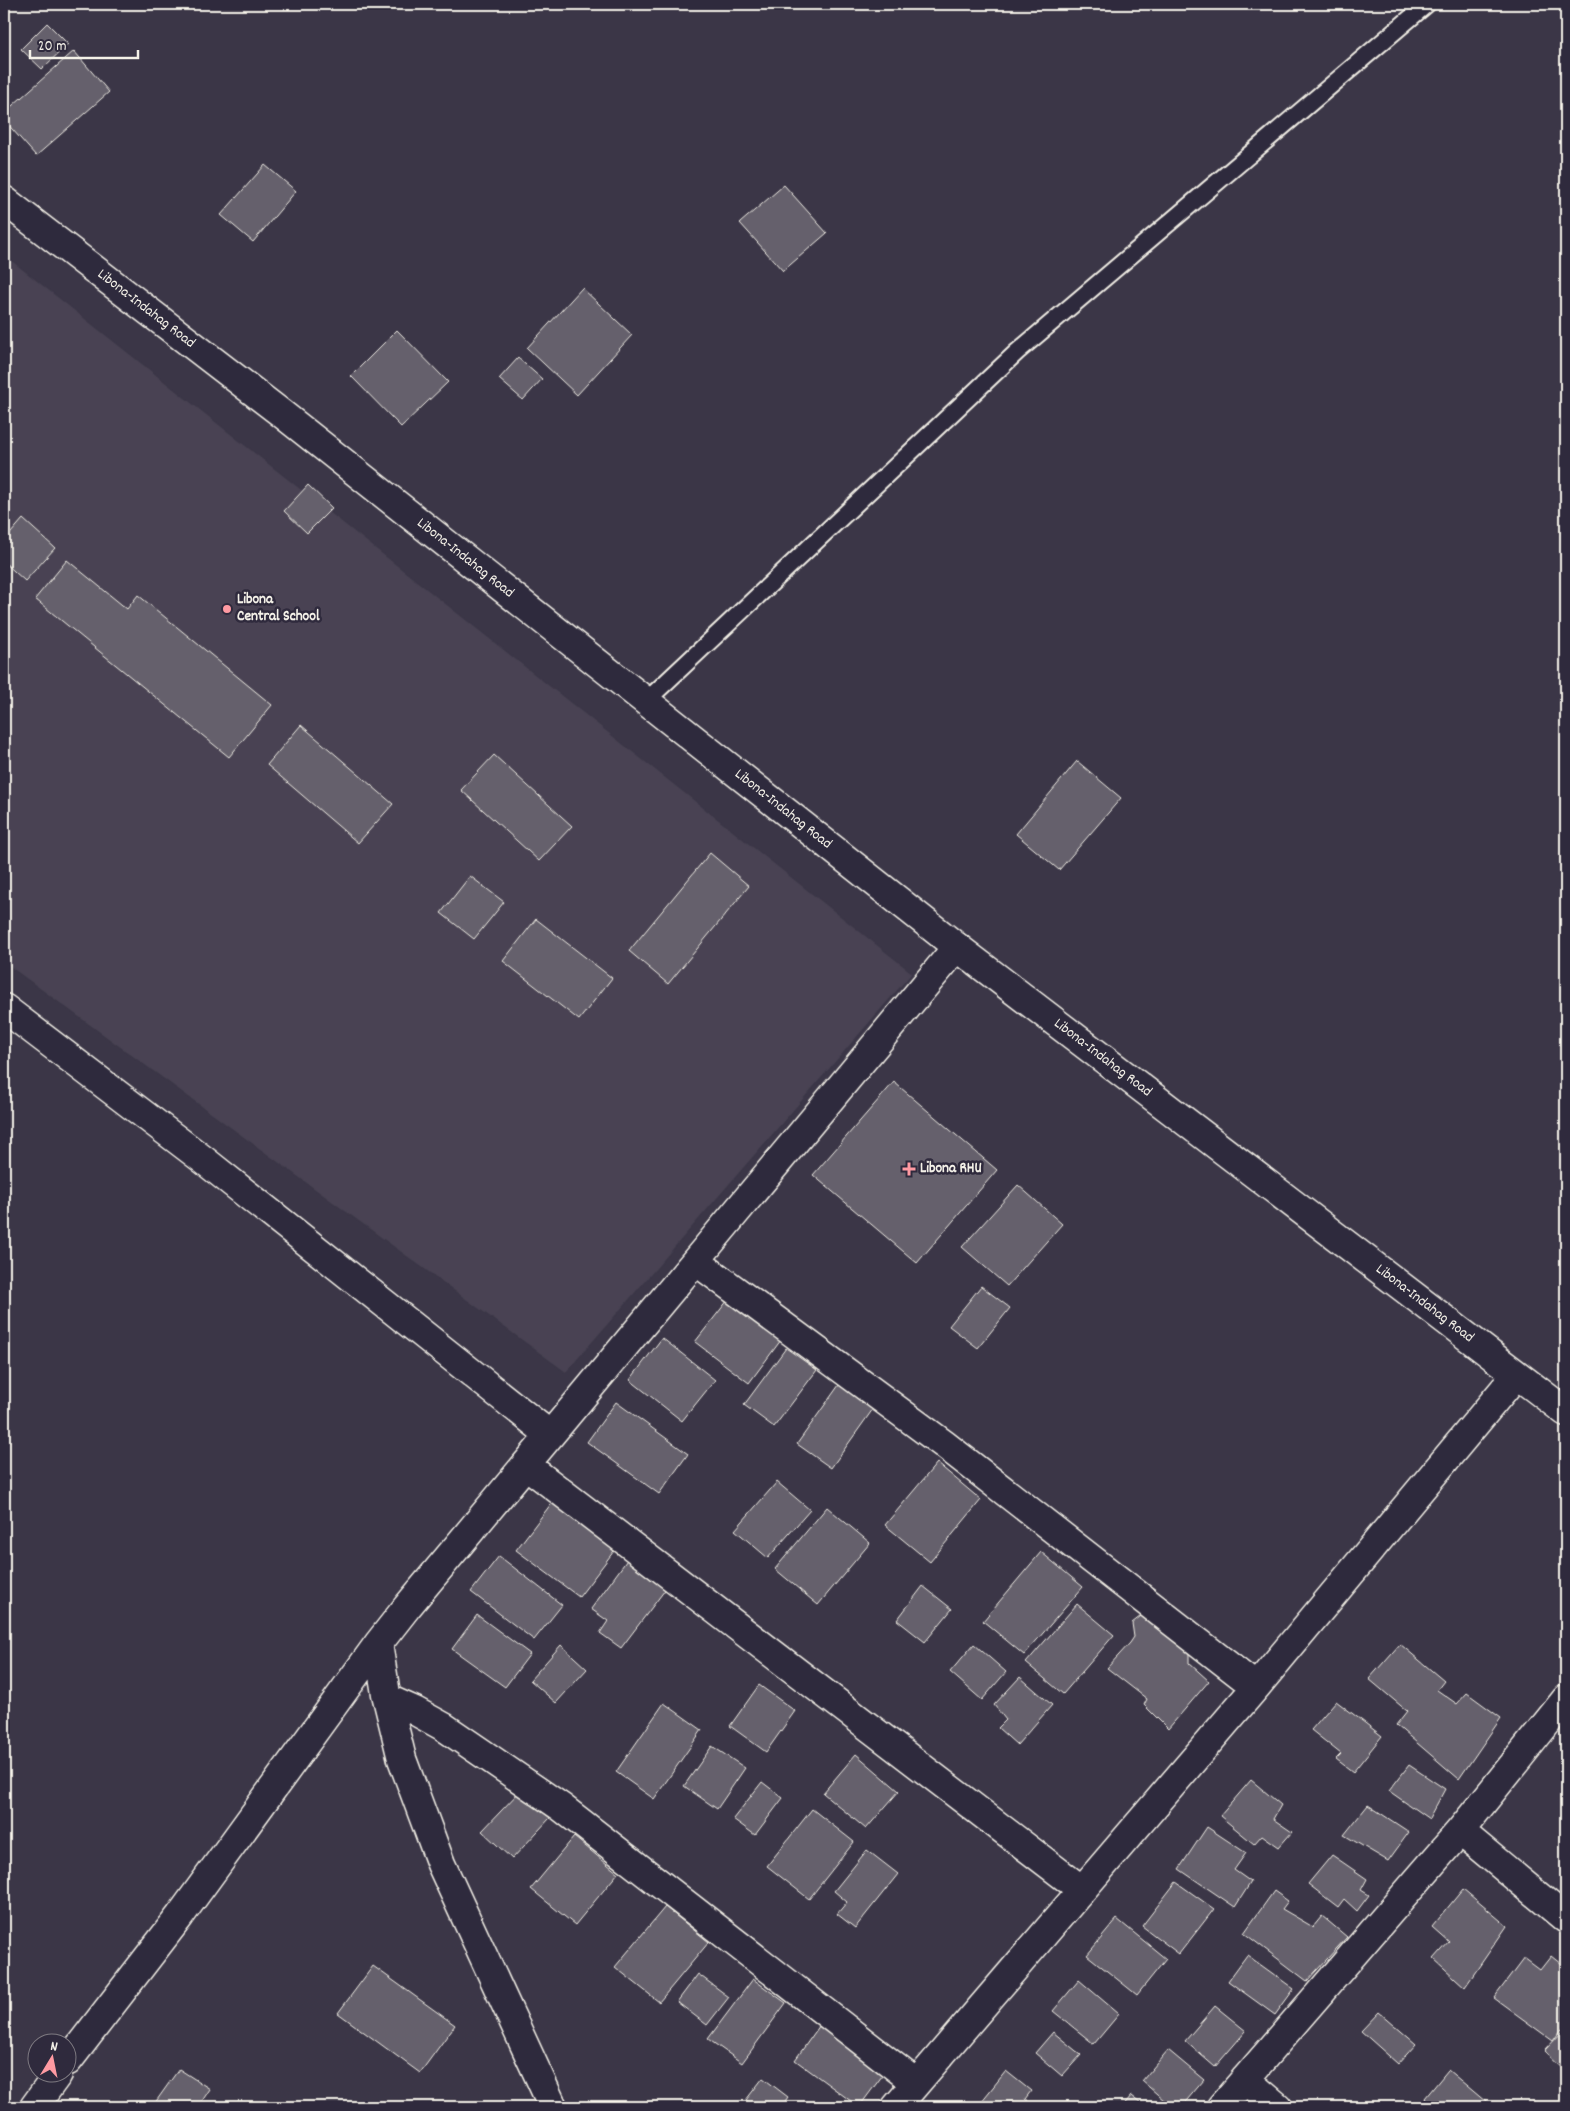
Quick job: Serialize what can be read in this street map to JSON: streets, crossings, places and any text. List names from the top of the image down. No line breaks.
{"streets":{"street":["Libona-Indahag Road"]},"places":{"other":["Libona Central School"],"health":["Libona RHU"]},"scale_bar":"20 m","north":"top"}
